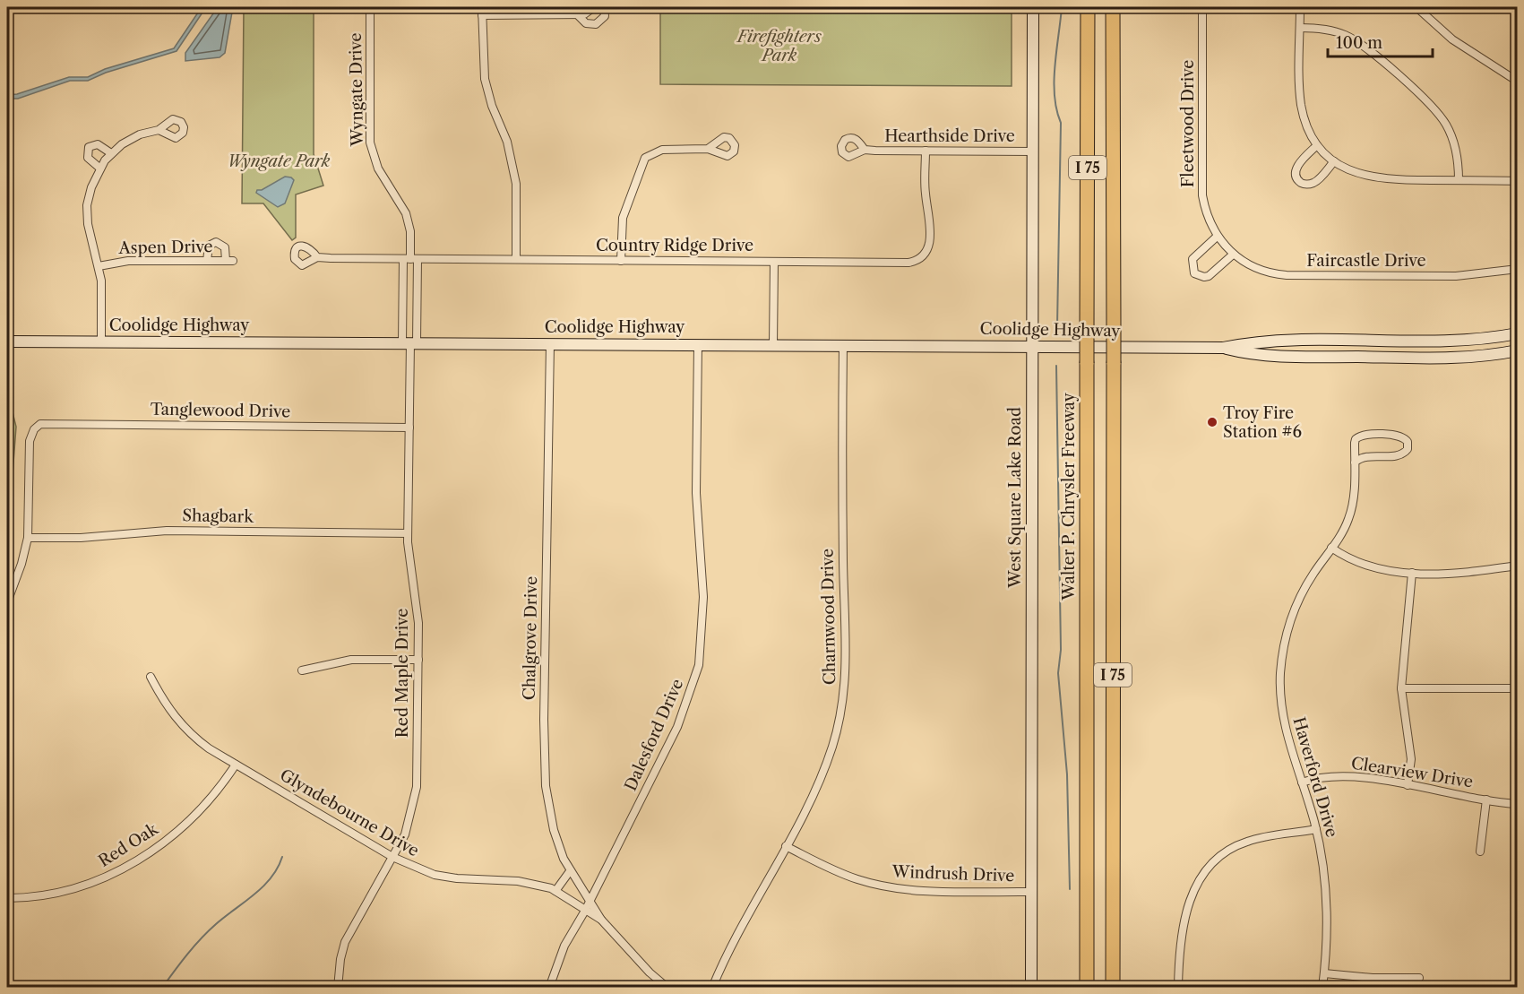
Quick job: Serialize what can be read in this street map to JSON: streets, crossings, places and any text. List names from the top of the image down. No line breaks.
{"streets":{"highway":["I 75","Walter P. Chrysler Freeway"],"main road":["Coolidge Highway","West Square Lake Road"],"street":["Wyngate Drive","Fleetwood Drive","Hearthside Drive","Country Ridge Drive","Aspen Drive","Faircastle Drive","Tanglewood Drive","Shagbark","Charnwood Drive","Chalgrove Drive","Red Maple Drive","Dalesford Drive","Clearview Drive","Haverford Drive","Glyndebourne Drive","Red Oak","Windrush Drive"]},"crossings":[["Wyngate Drive","Country Ridge Drive"],["Wyngate Drive","Coolidge Highway"],["Wyngate Drive","Red Maple Drive"],["Fleetwood Drive","Faircastle Drive"],["Hearthside Drive","Country Ridge Drive"],["Hearthside Drive","West Square Lake Road"],["Coolidge Highway","West Square Lake Road"],["Coolidge Highway","Charnwood Drive"],["Coolidge Highway","Chalgrove Drive"],["Coolidge Highway","Red Maple Drive"],["Coolidge Highway","Dalesford Drive"],["Tanglewood Drive","Shagbark"],["Tanglewood Drive","Red Maple Drive"],["West Square Lake Road","Windrush Drive"],["Shagbark","Red Maple Drive"],["Charnwood Drive","Windrush Drive"],["Chalgrove Drive","Dalesford Drive"],["Chalgrove Drive","Glyndebourne Drive"],["Red Maple Drive","Glyndebourne Drive"],["Dalesford Drive","Glyndebourne Drive"],["Clearview Drive","Haverford Drive"],["Glyndebourne Drive","Red Oak"]],"parks":["Firefighters Park","Wyngate Park"],"places":["Troy Fire Station #6"],"scale_bar":"100 m"}
